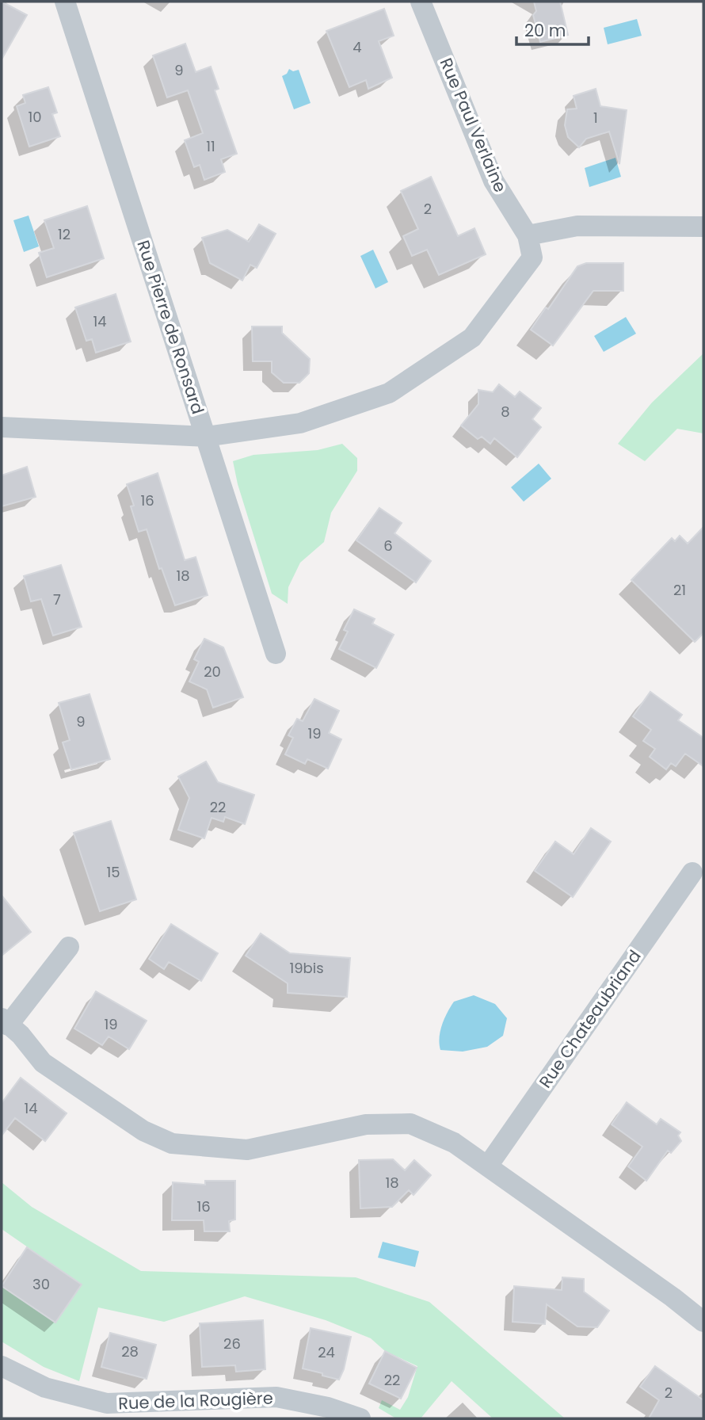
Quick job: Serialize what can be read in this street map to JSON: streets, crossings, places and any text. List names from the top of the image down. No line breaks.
{"streets":{"street":["Rue Paul Verlaine","Rue Pierre de Ronsard","Rue Chateaubriand","Rue de la Rougière"]},"house_numbers":["4","9","10","1","11","2","12","14","8","16","6","18","21","7","20","9","19","22","15","19bis","19","14","18","16","30","26","28","24","22","2"],"scale_bar":"20 m"}
